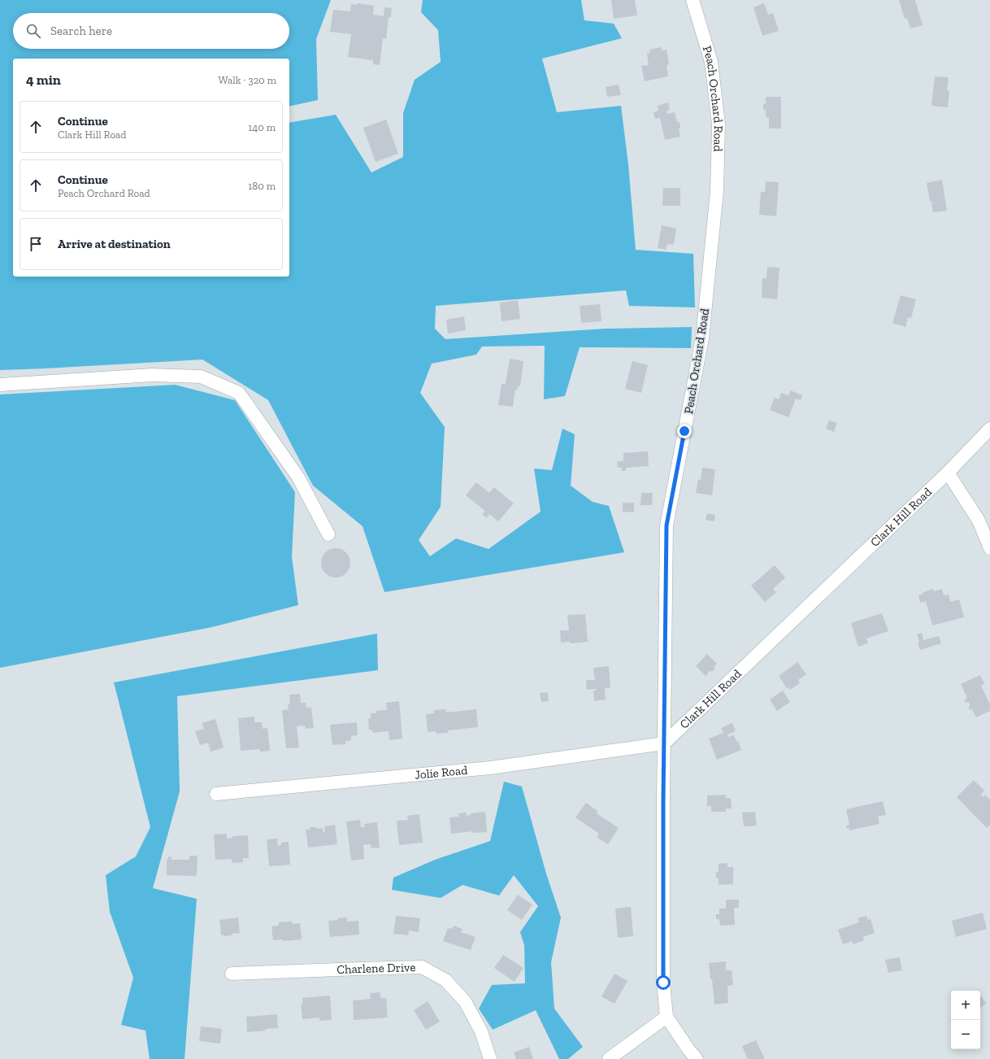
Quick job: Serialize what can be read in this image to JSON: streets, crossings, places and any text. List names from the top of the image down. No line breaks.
{"streets":{"street":["Peach Orchard Road","Clark Hill Road","Jolie Road","Charlene Drive"]},"crossings":[["Peach Orchard Road","Clark Hill Road"],["Peach Orchard Road","Jolie Road"],["Clark Hill Road","Jolie Road"]],"page":{"search":"Search here","heading":["4 min","Walk · 320 m"],"list":[["Continue","Clark Hill Road","140 m"],["Continue","Peach Orchard Road","180 m"],"Arrive at destination"],"map_buttons":["+","−"]}}
